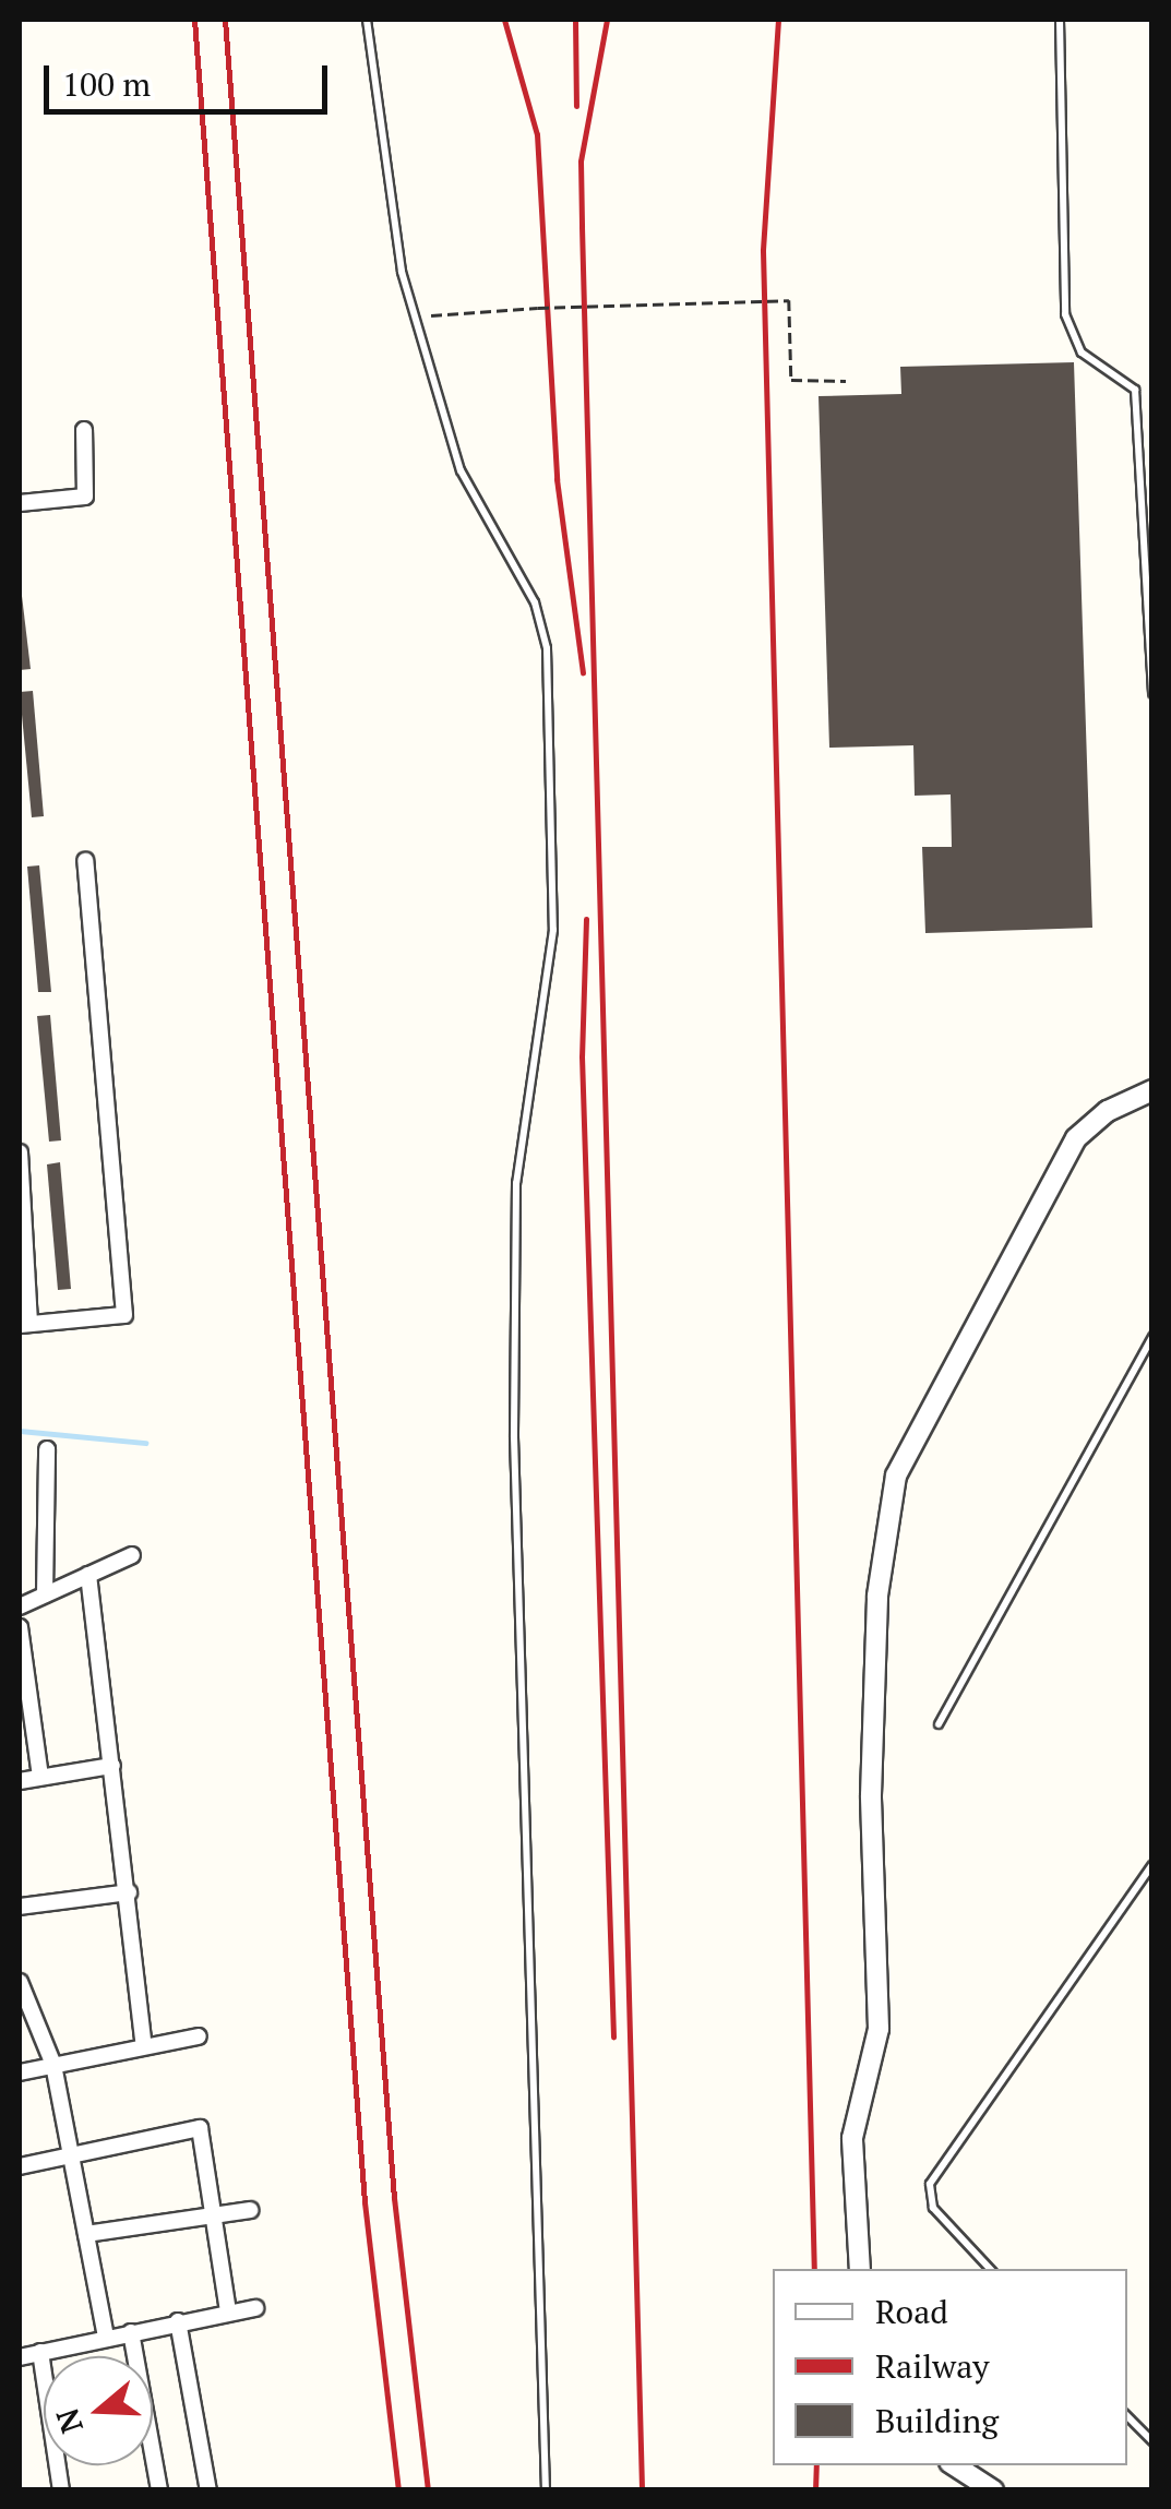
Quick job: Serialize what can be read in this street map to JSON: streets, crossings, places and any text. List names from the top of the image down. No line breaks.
{"legend":["Road","Railway","Building"],"scale_bar":"100 m","north":"left"}
